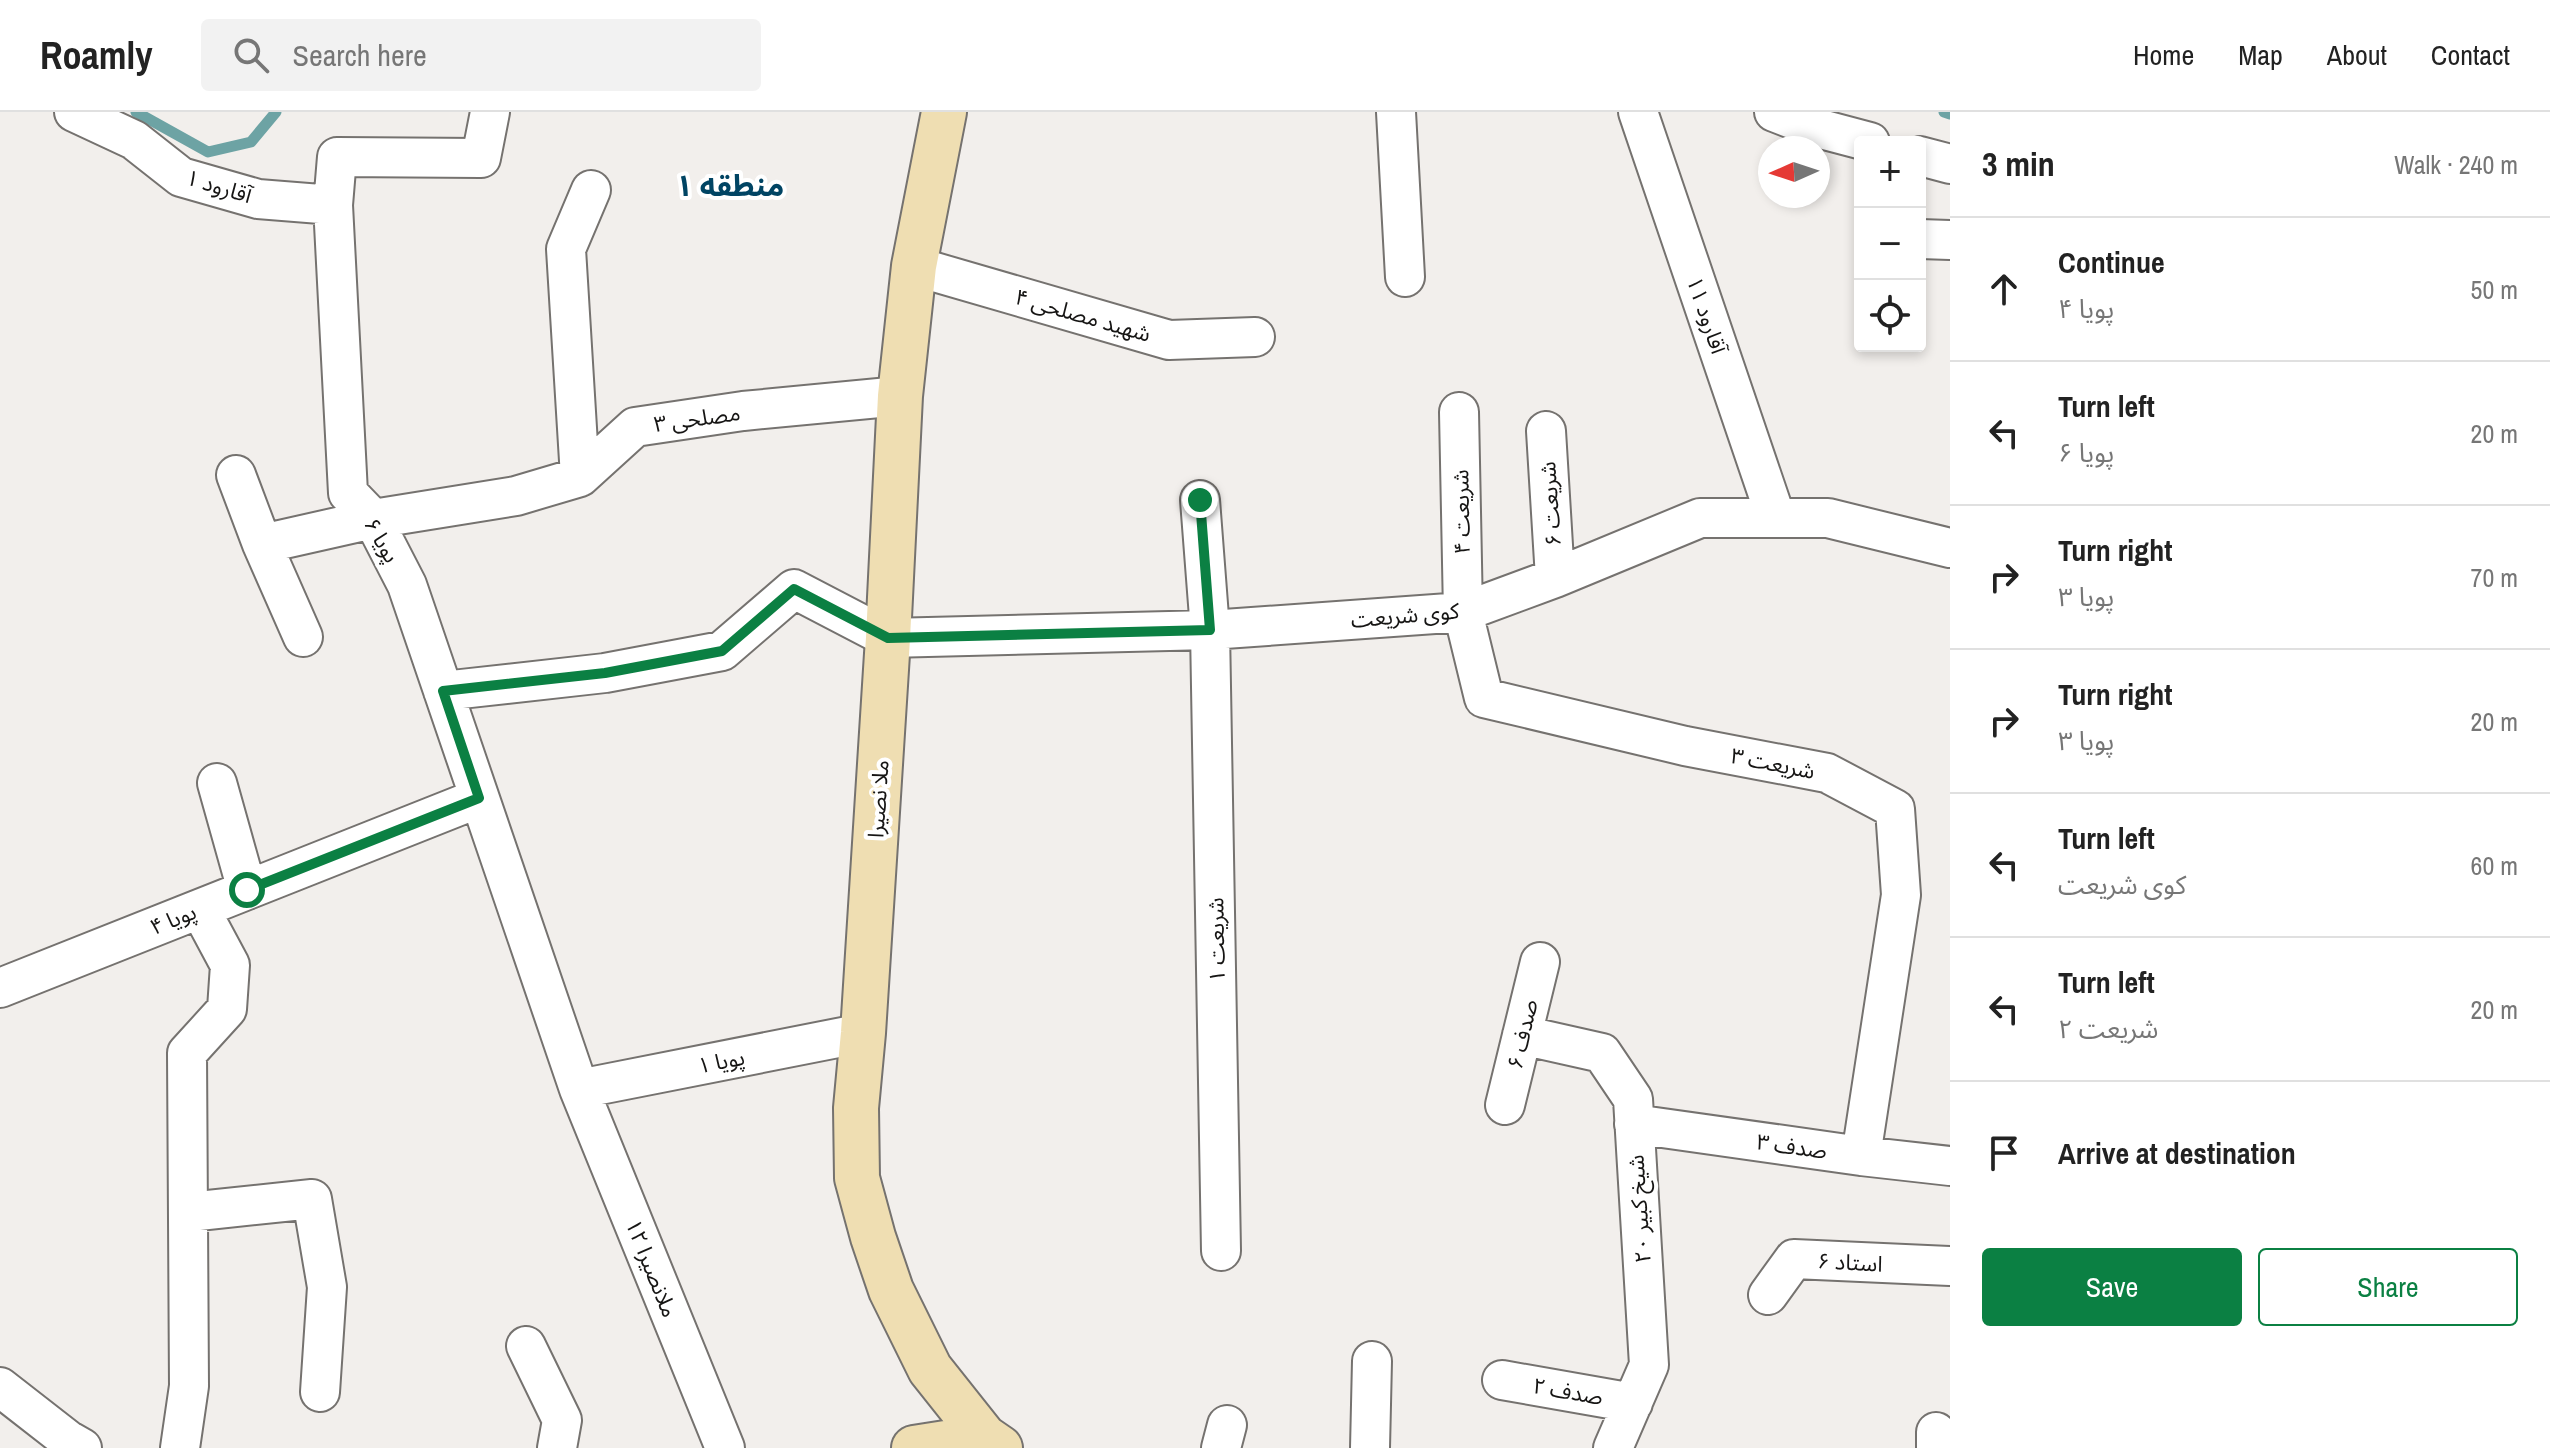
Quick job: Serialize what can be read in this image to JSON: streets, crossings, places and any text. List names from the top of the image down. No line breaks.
{"streets":{"street":["آقارود ۱","شهید مصلحی ۴","آقارود ۱۱","مصلحی ۳","شریعت ۶","شریعت ۴","پویا ۶","کوی شریعت","شریعت ۳","ملا نصیرا","پویا ۴","شریعت ۱","صدف ۶","پویا ۱","صدف ۳","شیخ کبیر ۲۰","استاد ۶","ملانصیرا ۱۲","صدف ۲"]},"crossings":[["آقارود ۱","پویا ۶"],["شهید مصلحی ۴","ملا نصیرا"],["آقارود ۱۱","کوی شریعت"],["مصلحی ۳","پویا ۶"],["مصلحی ۳","ملا نصیرا"],["شریعت ۶","کوی شریعت"],["شریعت ۴","کوی شریعت"],["شریعت ۴","شریعت ۳"],["پویا ۶","پویا ۴"],["پویا ۶","پویا ۱"],["پویا ۶","ملانصیرا ۱۲"],["کوی شریعت","شریعت ۳"],["کوی شریعت","ملا نصیرا"],["کوی شریعت","شریعت ۱"],["شریعت ۳","صدف ۳"],["ملا نصیرا","پویا ۱"],["صدف ۶","شیخ کبیر ۲۰"],["پویا ۱","ملانصیرا ۱۲"],["صدف ۳","شیخ کبیر ۲۰"],["شیخ کبیر ۲۰","صدف ۲"]],"districts":["منطقه ۱"],"north":"left","page":{"header":"Roamly","search":"Search here","nav":["Home","Map","About","Contact"],"heading":["3 min","Walk · 240 m"],"map_buttons":["+","−"],"list":[["Continue","پویا ۴","50 m"],["Turn left","پویا ۶","20 m"],["Turn right","پویا ۳","70 m"],["Turn right","پویا ۳","20 m"],["Turn left","کوی شریعت","60 m"],["Turn left","شریعت ۲","20 m"],"Arrive at destination"],"buttons":["Save","Share"]}}
